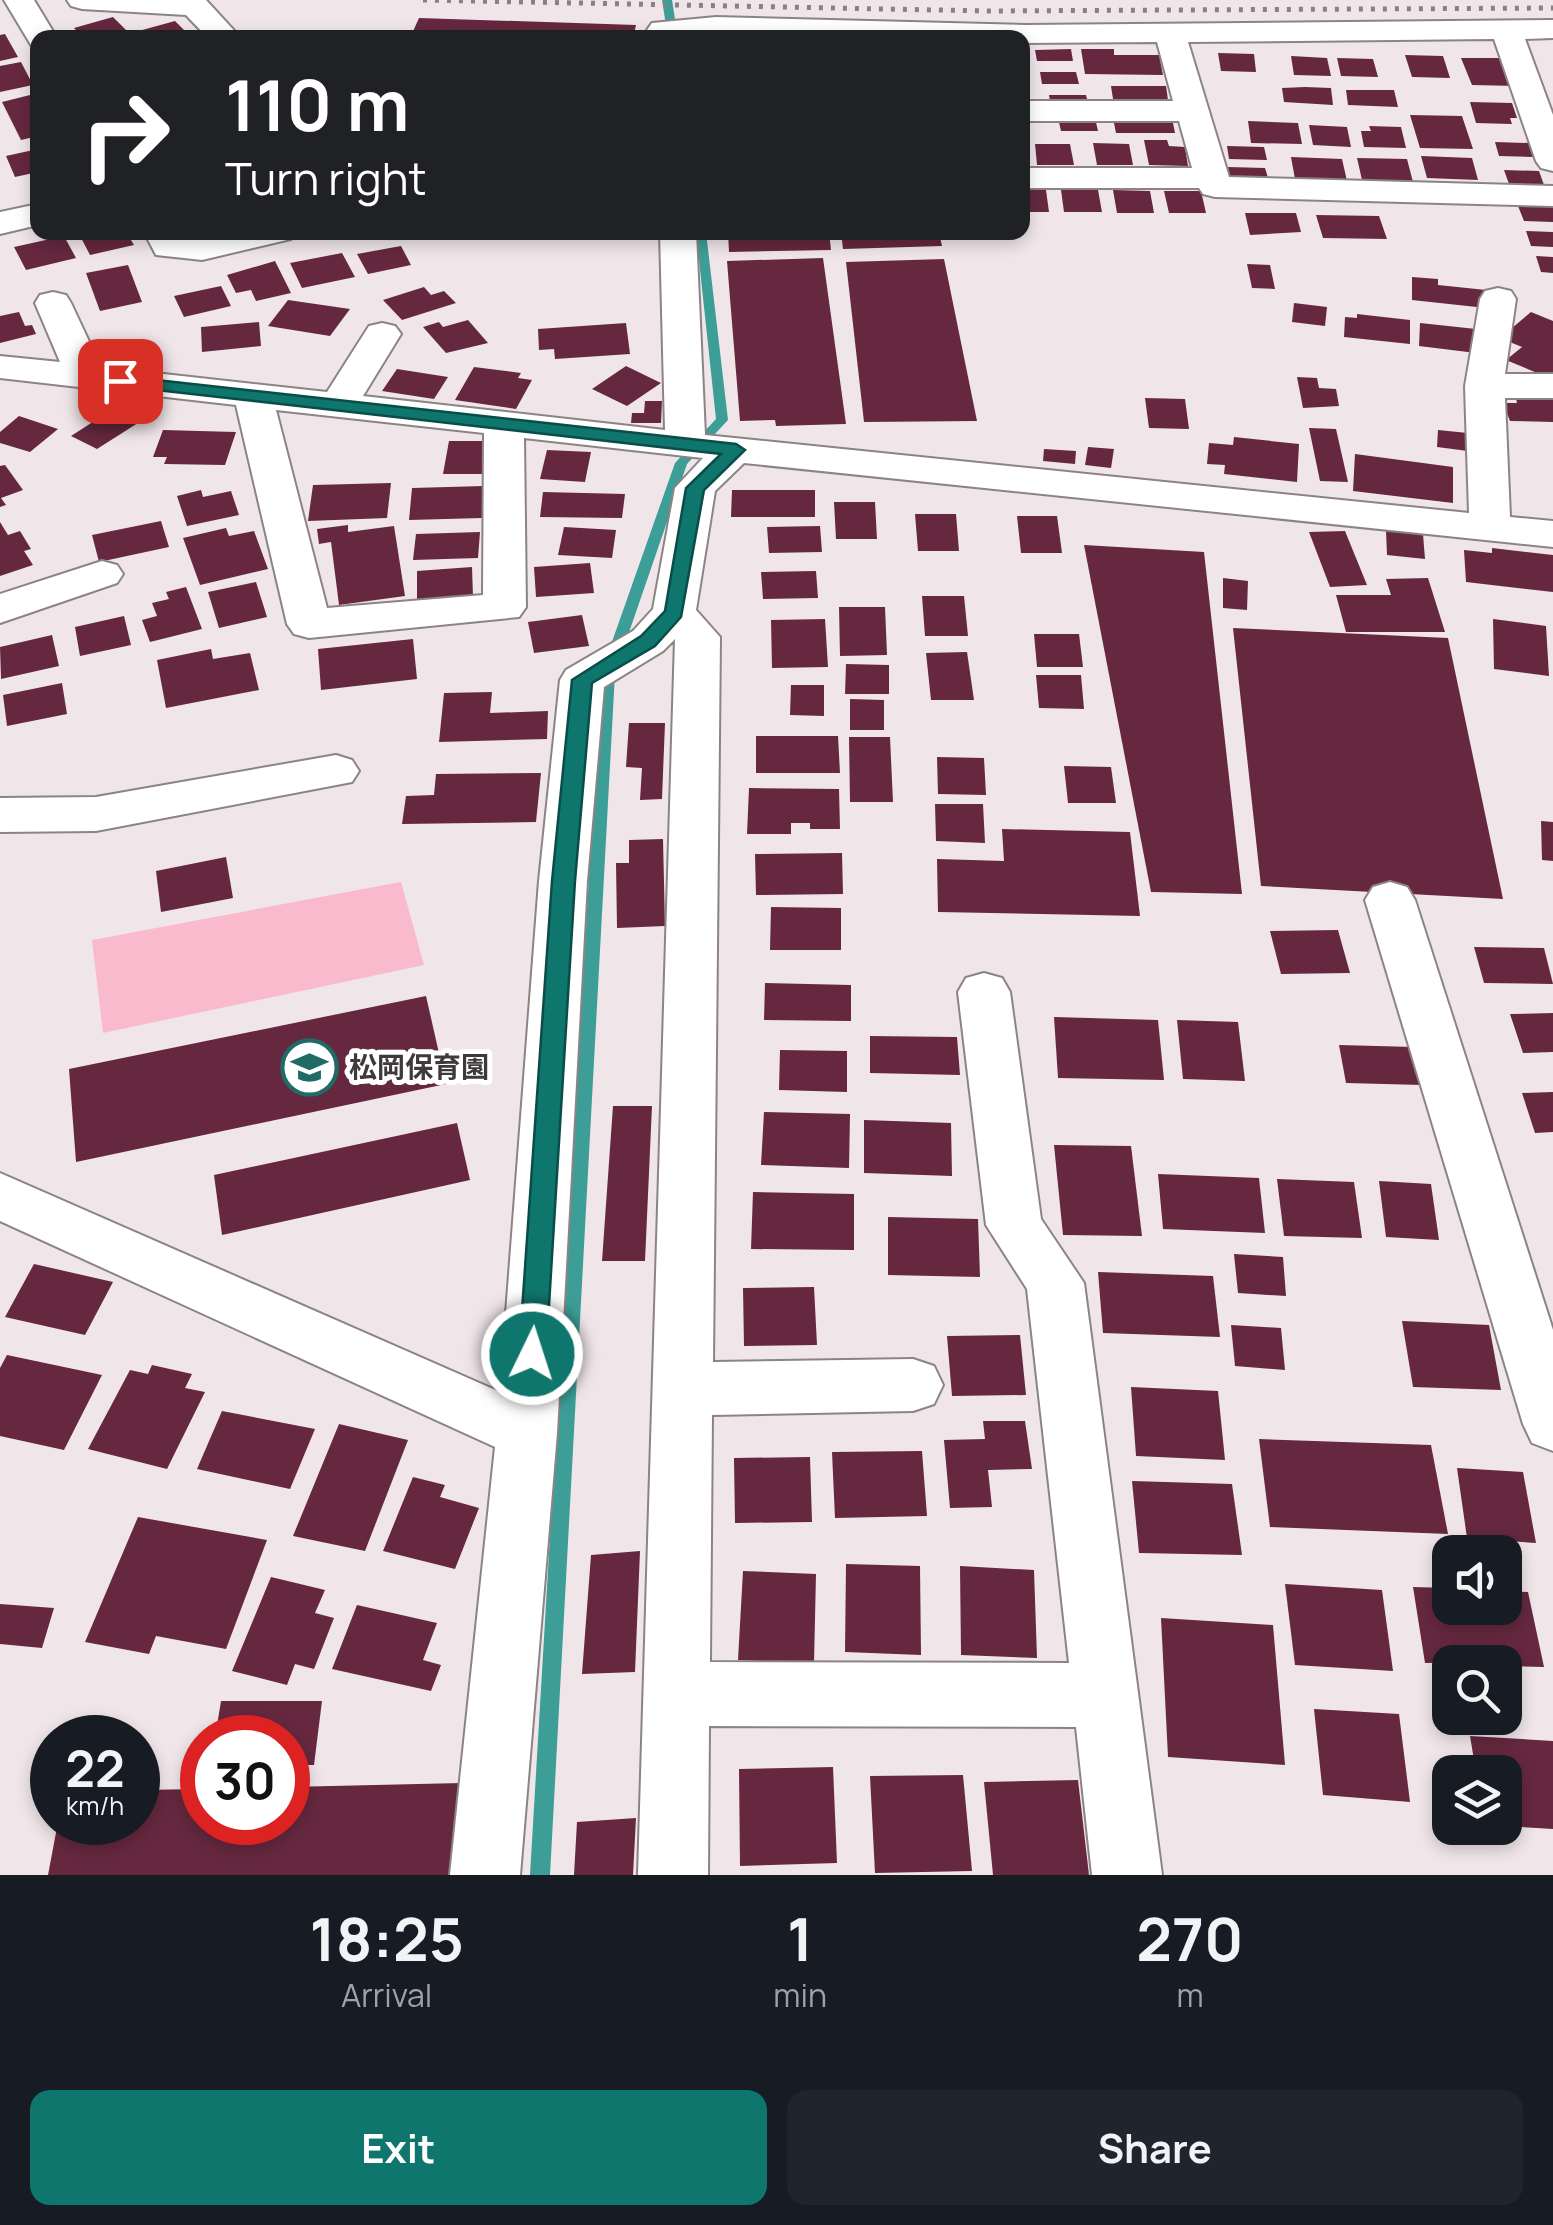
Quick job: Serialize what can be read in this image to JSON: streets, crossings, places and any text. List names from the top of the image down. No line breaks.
{"places":{"school or university":["松岡保育園"]},"page":{"turn":["110 m","Turn right"],"speed":"22 km/h","limit":"30","eta":["18:25","Arrival","1","min","270","m"],"buttons":["Exit","Share"]}}
